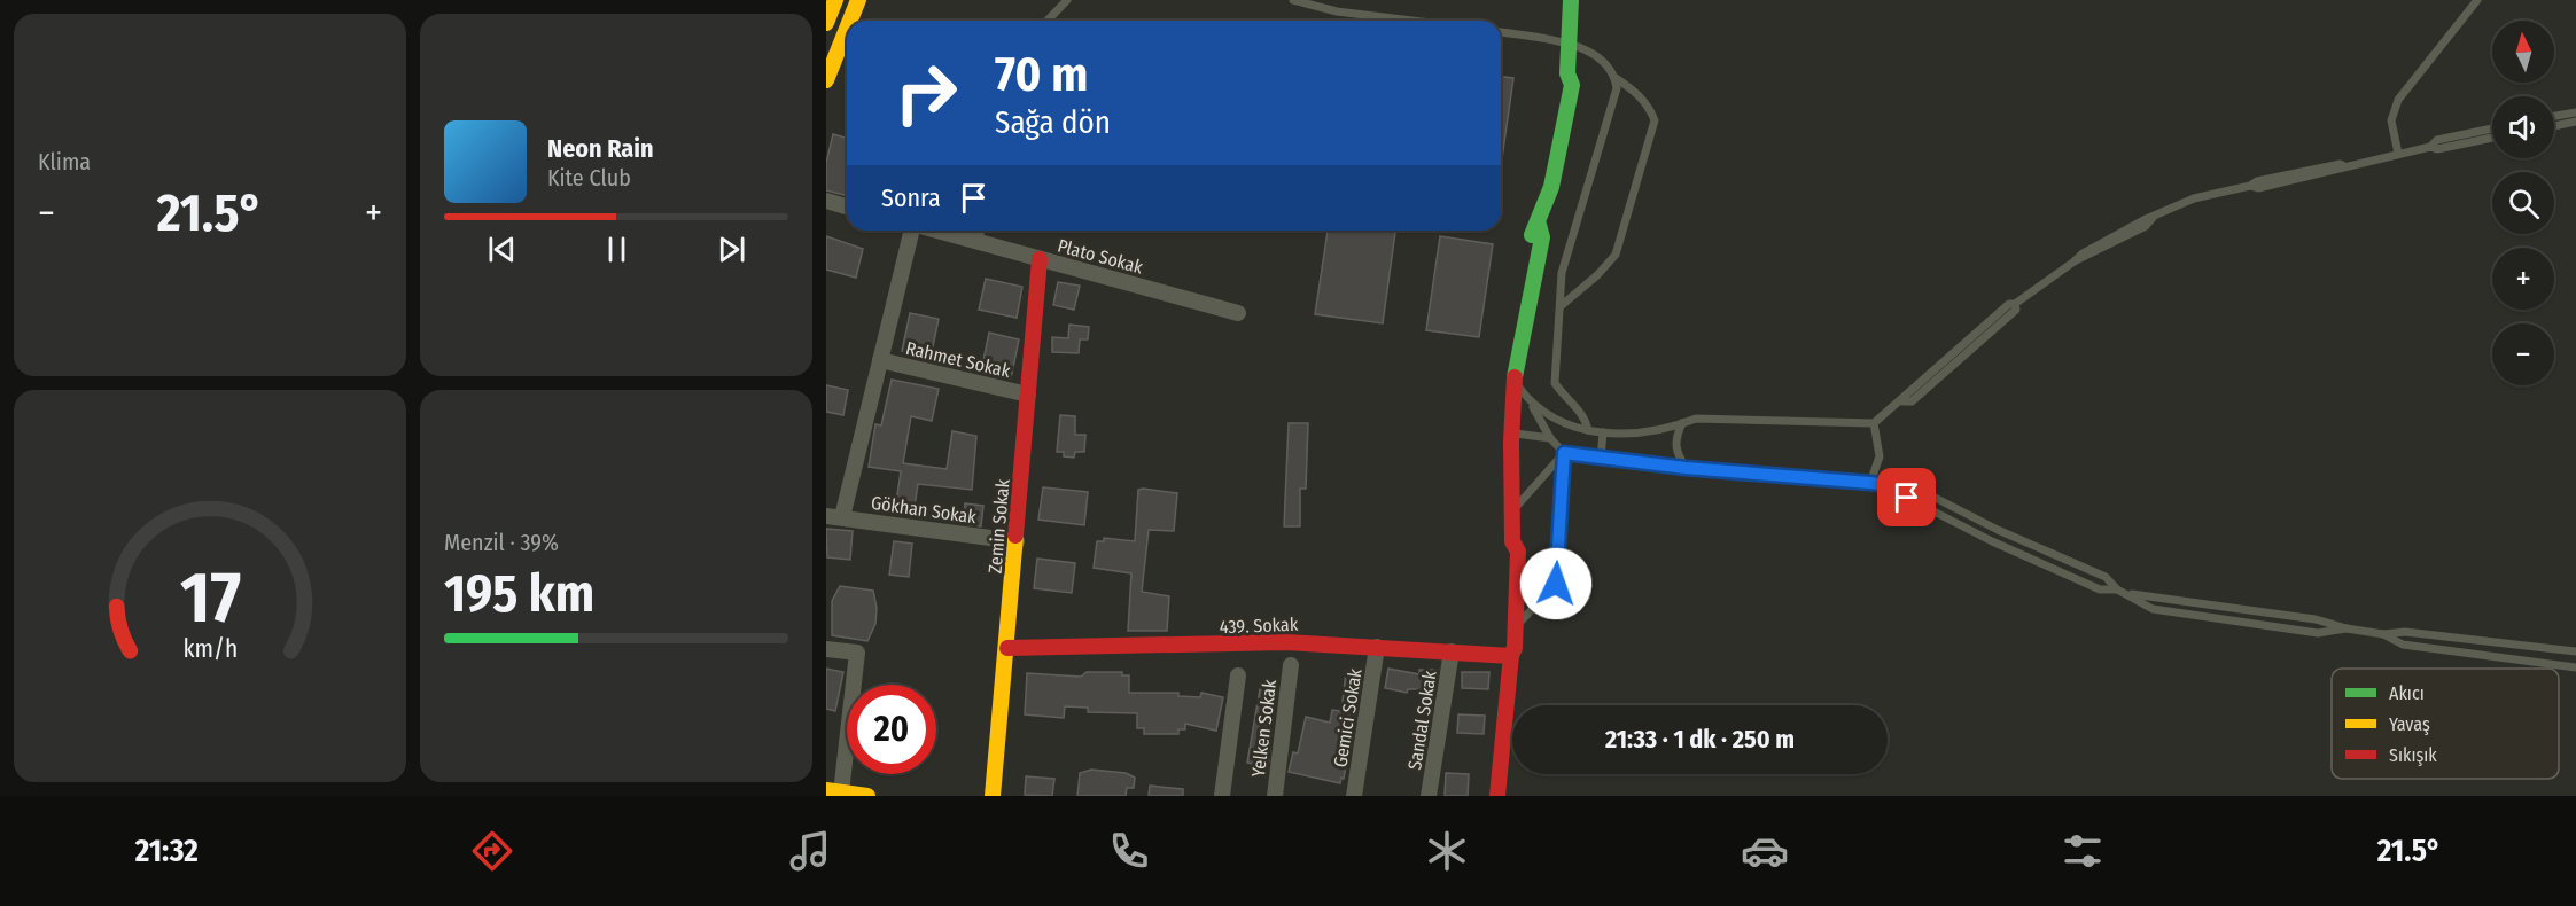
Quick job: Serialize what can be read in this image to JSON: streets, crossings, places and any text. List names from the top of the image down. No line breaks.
{"streets":{"main road":["Zemin Sokak","439. Sokak"],"street":["Plato Sokak","Rahmet Sokak","Gökhan Sokak","Gemici Sokak","Sandal Sokak","Yelken Sokak"]},"crossings":[["Plato Sokak","Zemin Sokak"],["Rahmet Sokak","Gökhan Sokak"],["Rahmet Sokak","Zemin Sokak"],["Gökhan Sokak","Zemin Sokak"],["Zemin Sokak","439. Sokak"],["439. Sokak","Gemici Sokak"],["439. Sokak","Sandal Sokak"]],"legend":["Akıcı","Yavaş","Sıkışık"],"north":"top","page":{"tile":["Klima",["Menzil · 39%","195 km"]],"map_buttons":["+","−"],"turn":["70 m","Sağa dön"],"song":["Neon Rain","Kite Club"],"then":"Sonra","heat":["−","21.5°","+"],"limit":"20","trip":"21:33 · 1 dk · 250 m","tabs":["21:32","21.5°"],"gauge":["17","km/h"]}}
